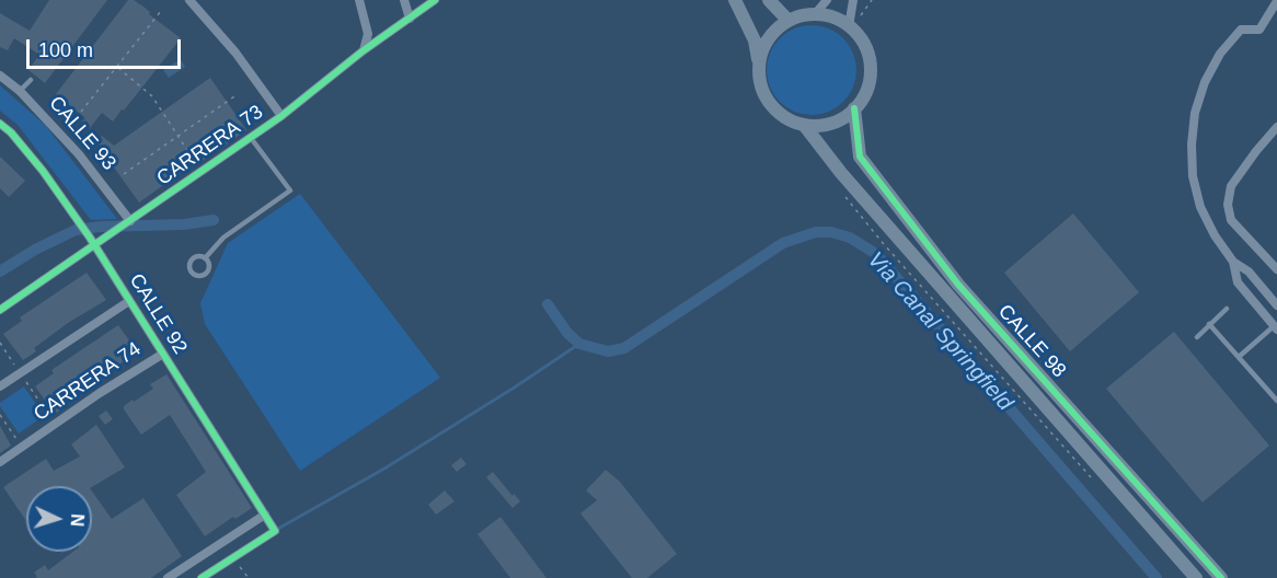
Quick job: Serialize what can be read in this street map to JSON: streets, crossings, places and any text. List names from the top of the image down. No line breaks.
{"streets":{"street":["CALLE 93","CARRERA 73","CALLE 92","CALLE 98","CARRERA 74"]},"crossings":[["CALLE 93","CARRERA 73"],["CARRERA 73","CALLE 92"],["CALLE 92","CARRERA 74"]],"water":["Via Canal Springfield"],"scale_bar":"100 m","north":"right"}
